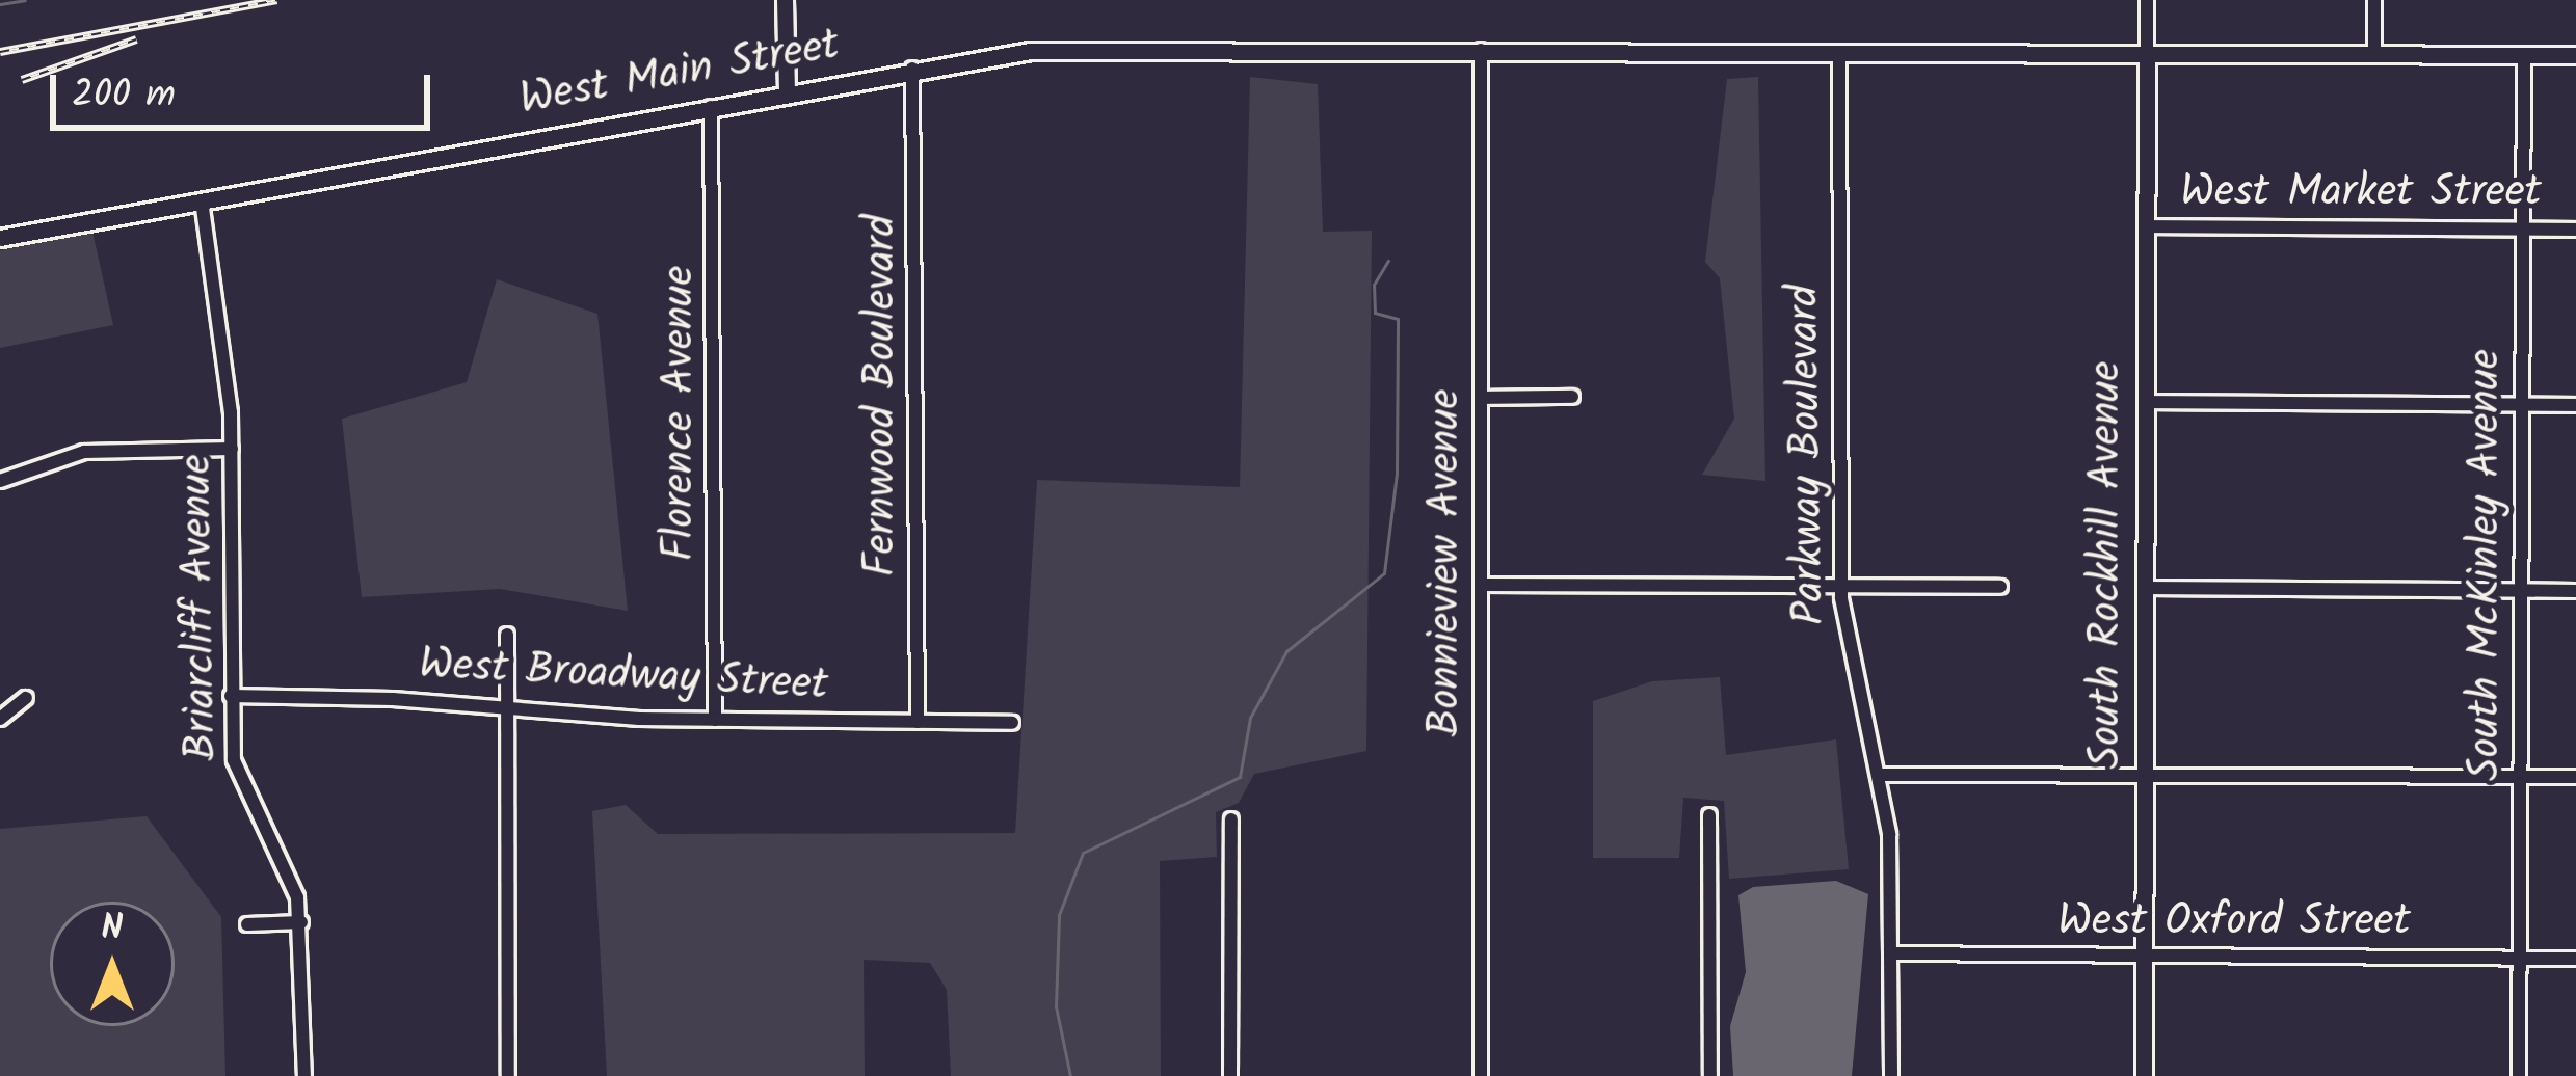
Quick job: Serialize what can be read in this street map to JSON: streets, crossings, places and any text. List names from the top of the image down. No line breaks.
{"streets":{"street":["West Main Street","West Market Street","Fernwood Boulevard","Florence Avenue","Parkway Boulevard","Bonnieview Avenue","South Rockhill Avenue","South McKinley Avenue","Briarcliff Avenue","West Broadway Street","West Oxford Street"]},"crossings":[["West Main Street","Fernwood Boulevard"],["West Main Street","Florence Avenue"],["West Main Street","Parkway Boulevard"],["West Main Street","Bonnieview Avenue"],["West Main Street","South Rockhill Avenue"],["West Main Street","South McKinley Avenue"],["West Main Street","Briarcliff Avenue"],["West Market Street","South Rockhill Avenue"],["West Market Street","South McKinley Avenue"],["Fernwood Boulevard","West Broadway Street"],["Florence Avenue","West Broadway Street"],["Parkway Boulevard","West Oxford Street"],["South Rockhill Avenue","West Oxford Street"],["South McKinley Avenue","West Oxford Street"],["Briarcliff Avenue","West Broadway Street"]],"scale_bar":"200 m","north":"top"}
